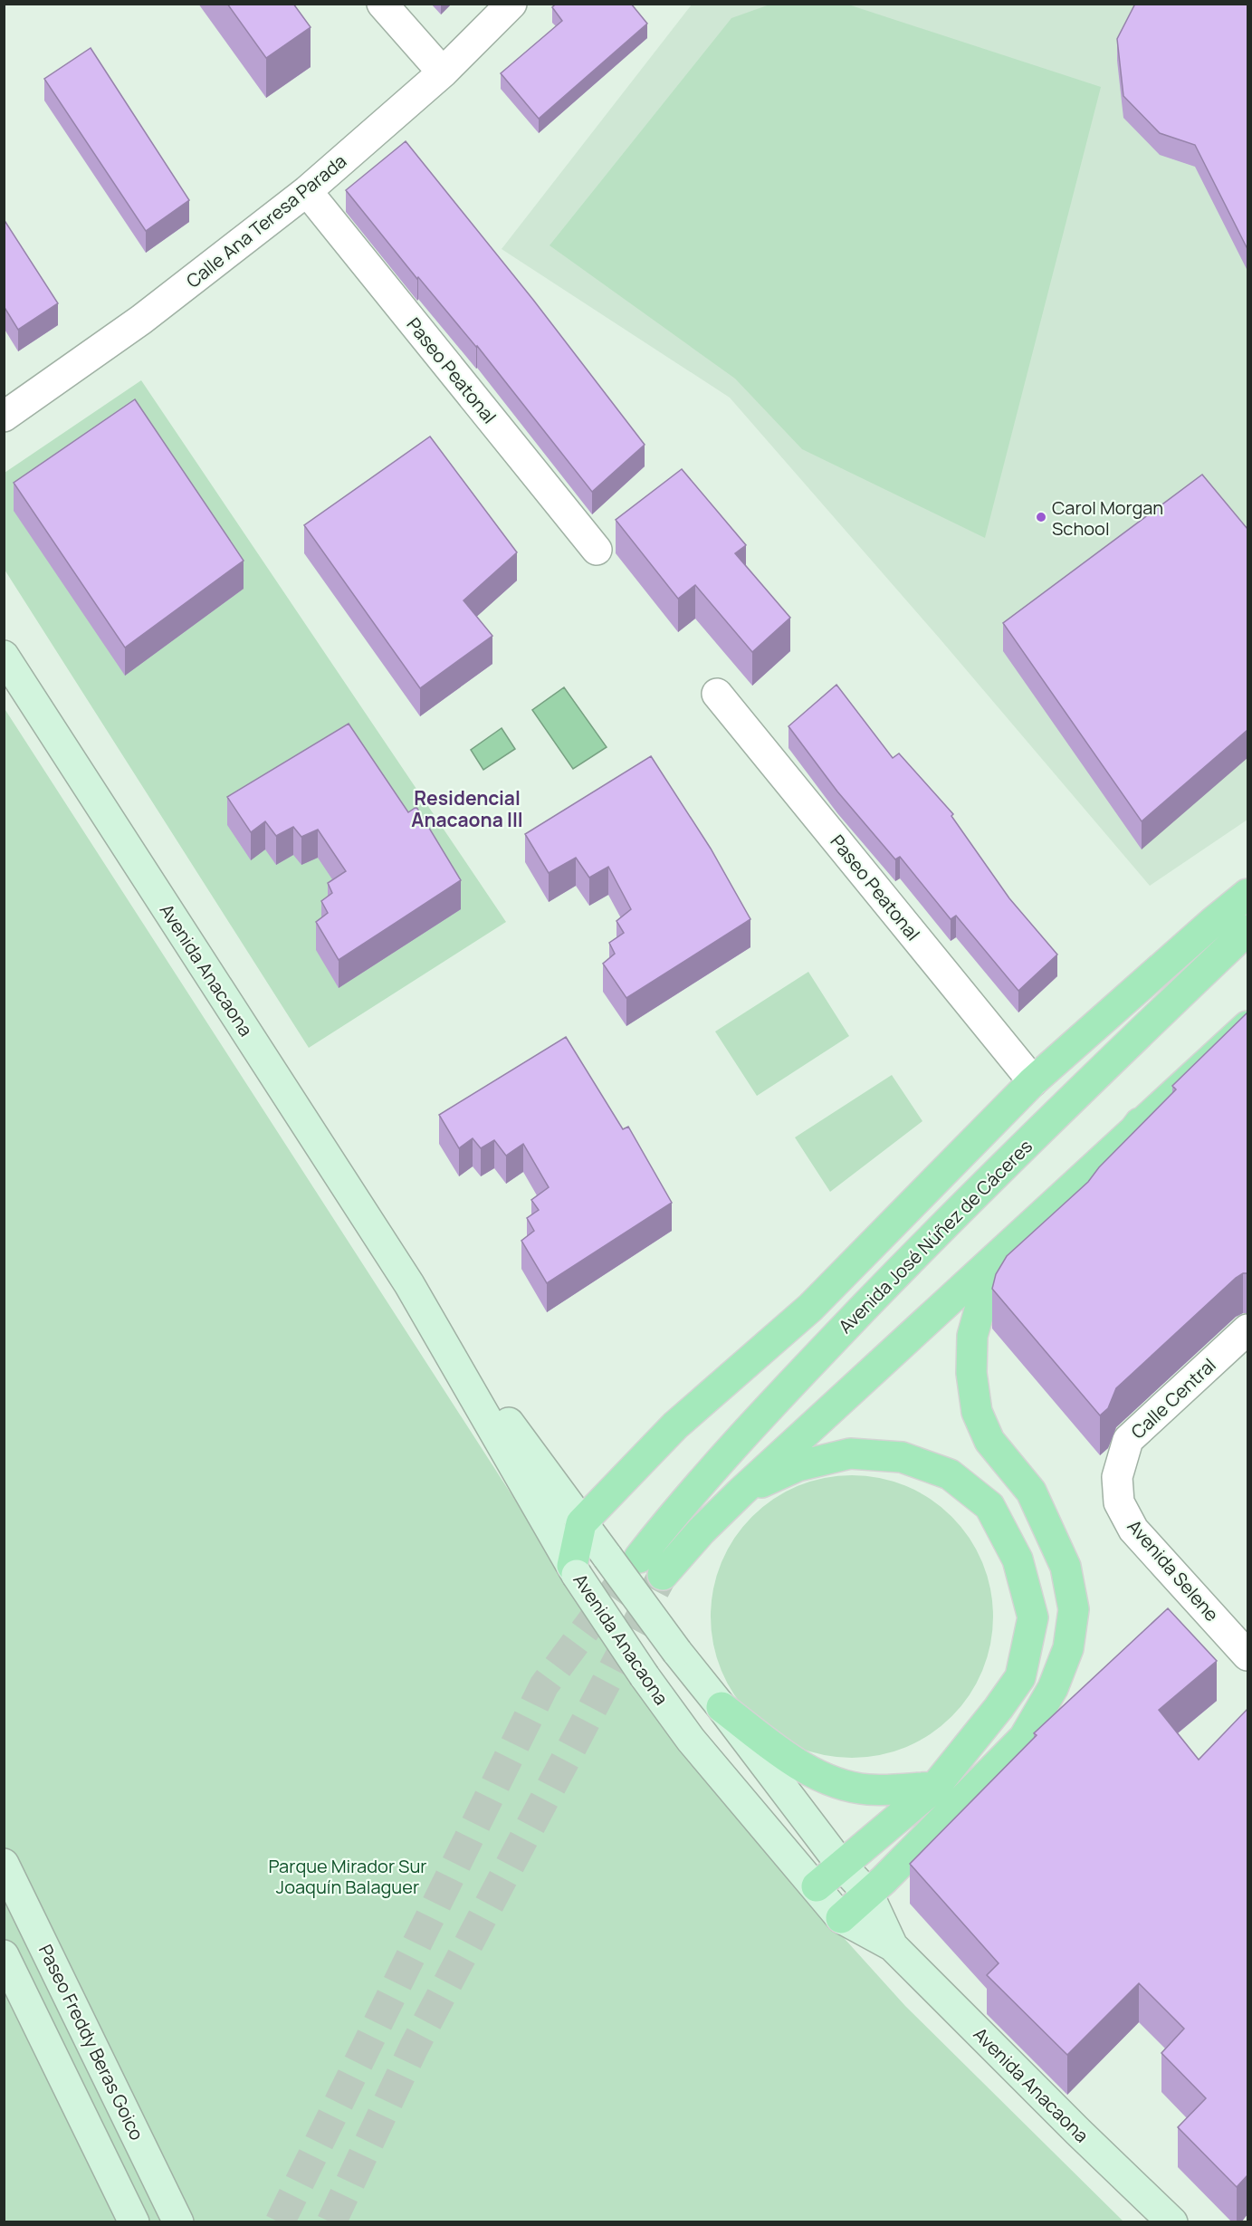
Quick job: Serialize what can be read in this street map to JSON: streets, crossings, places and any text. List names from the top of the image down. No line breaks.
{"streets":{"main road":["Avenida Anacaona","Avenida José Núñez de Cáceres","Paseo Freddy Beras Goico"],"street":["Calle Ana Teresa Parada","Paseo Peatonal","Calle Central","Avenida Selene"]},"crossings":[["Calle Ana Teresa Parada","Paseo Peatonal"],["Calle Central","Avenida Selene"]],"districts":["Residencial Anacaona III"],"parks":["Parque Mirador Sur Joaquín Balaguer"],"places":["Carol Morgan School"]}
